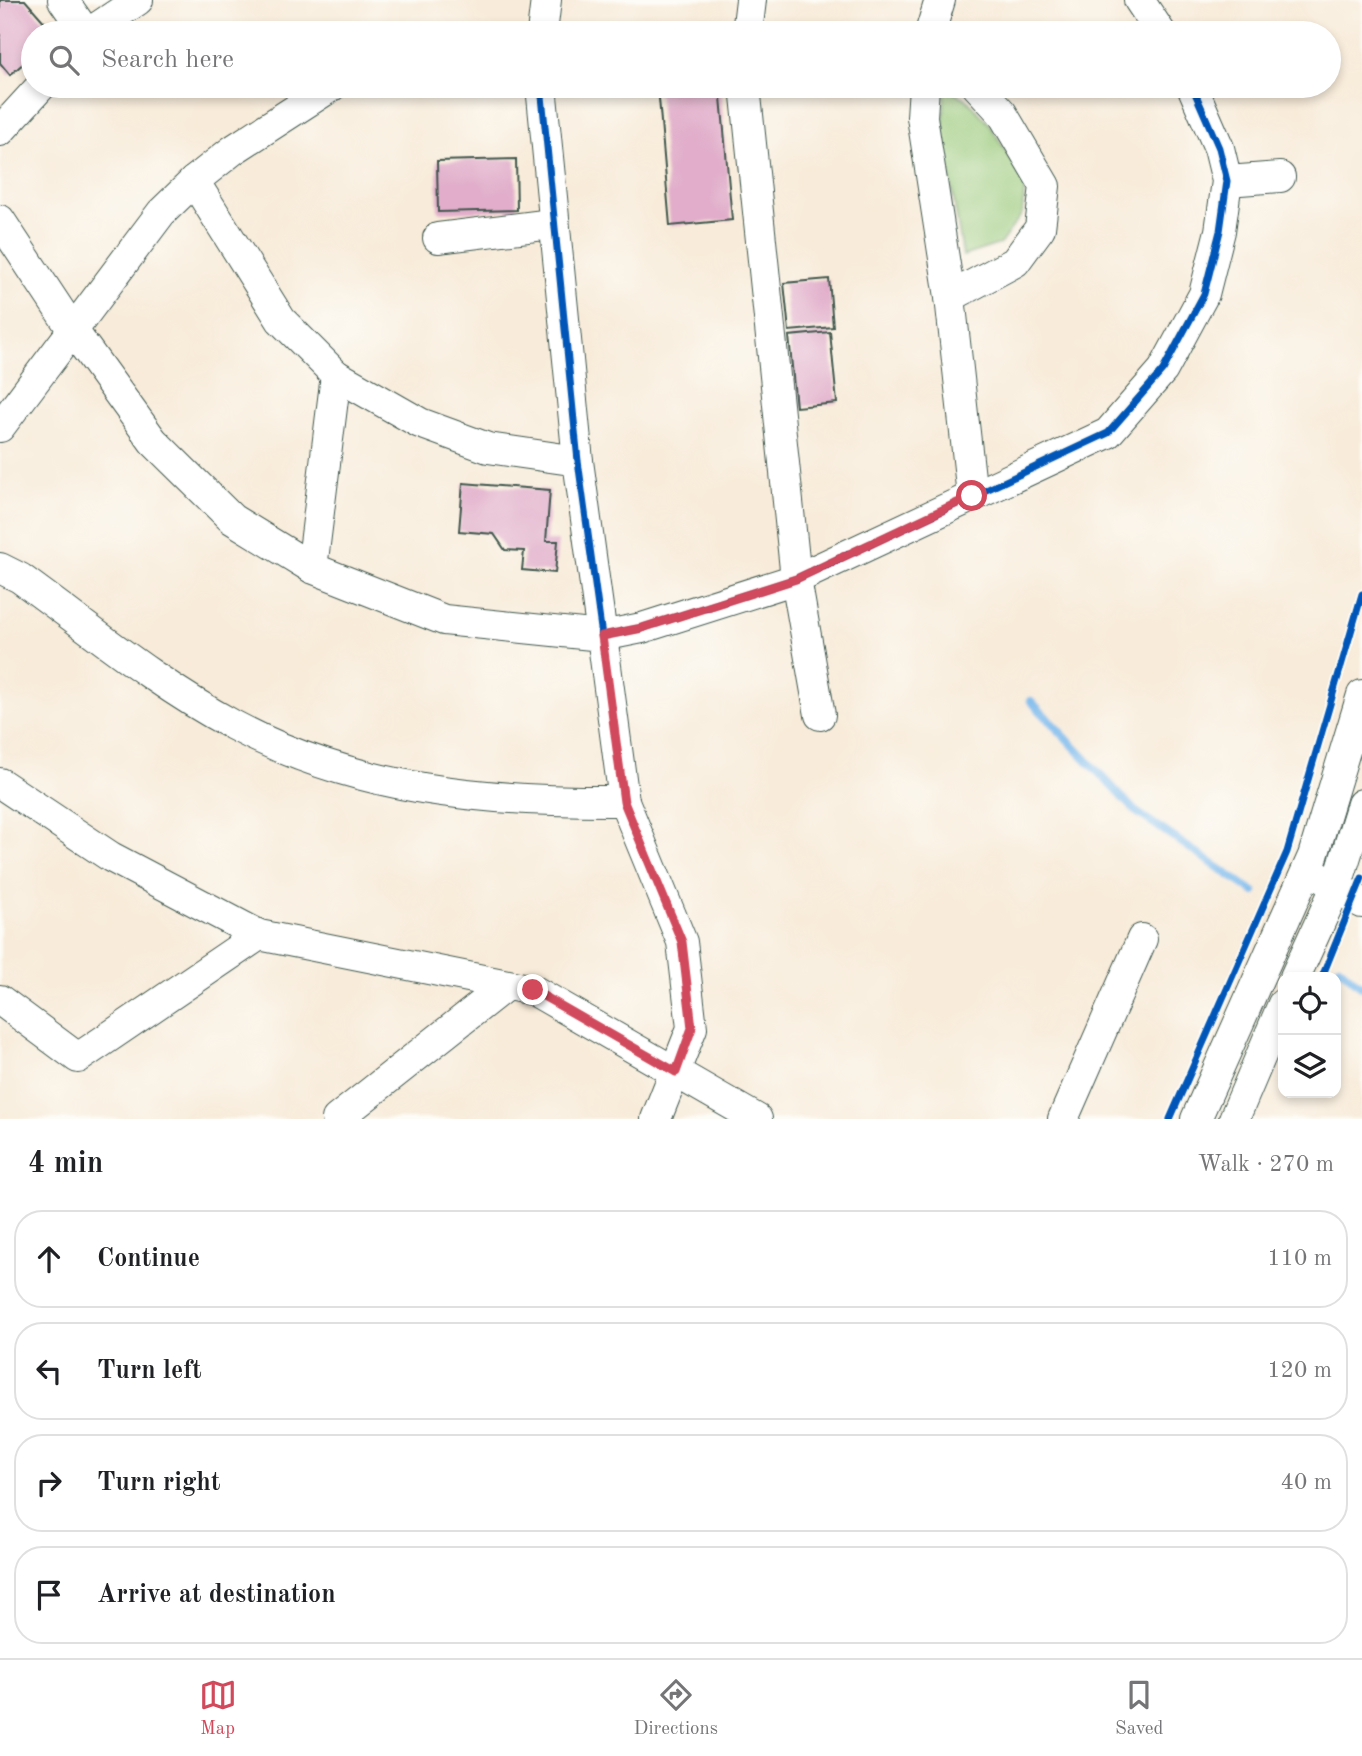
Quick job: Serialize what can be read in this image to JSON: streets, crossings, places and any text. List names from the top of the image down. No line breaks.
{"page":{"search":"Search here","heading":["4 min","Walk · 270 m"],"list":[["Continue","110 m"],["Turn left","120 m"],["Turn right","40 m"],"Arrive at destination"],"nav":["Map","Directions","Saved"]}}
